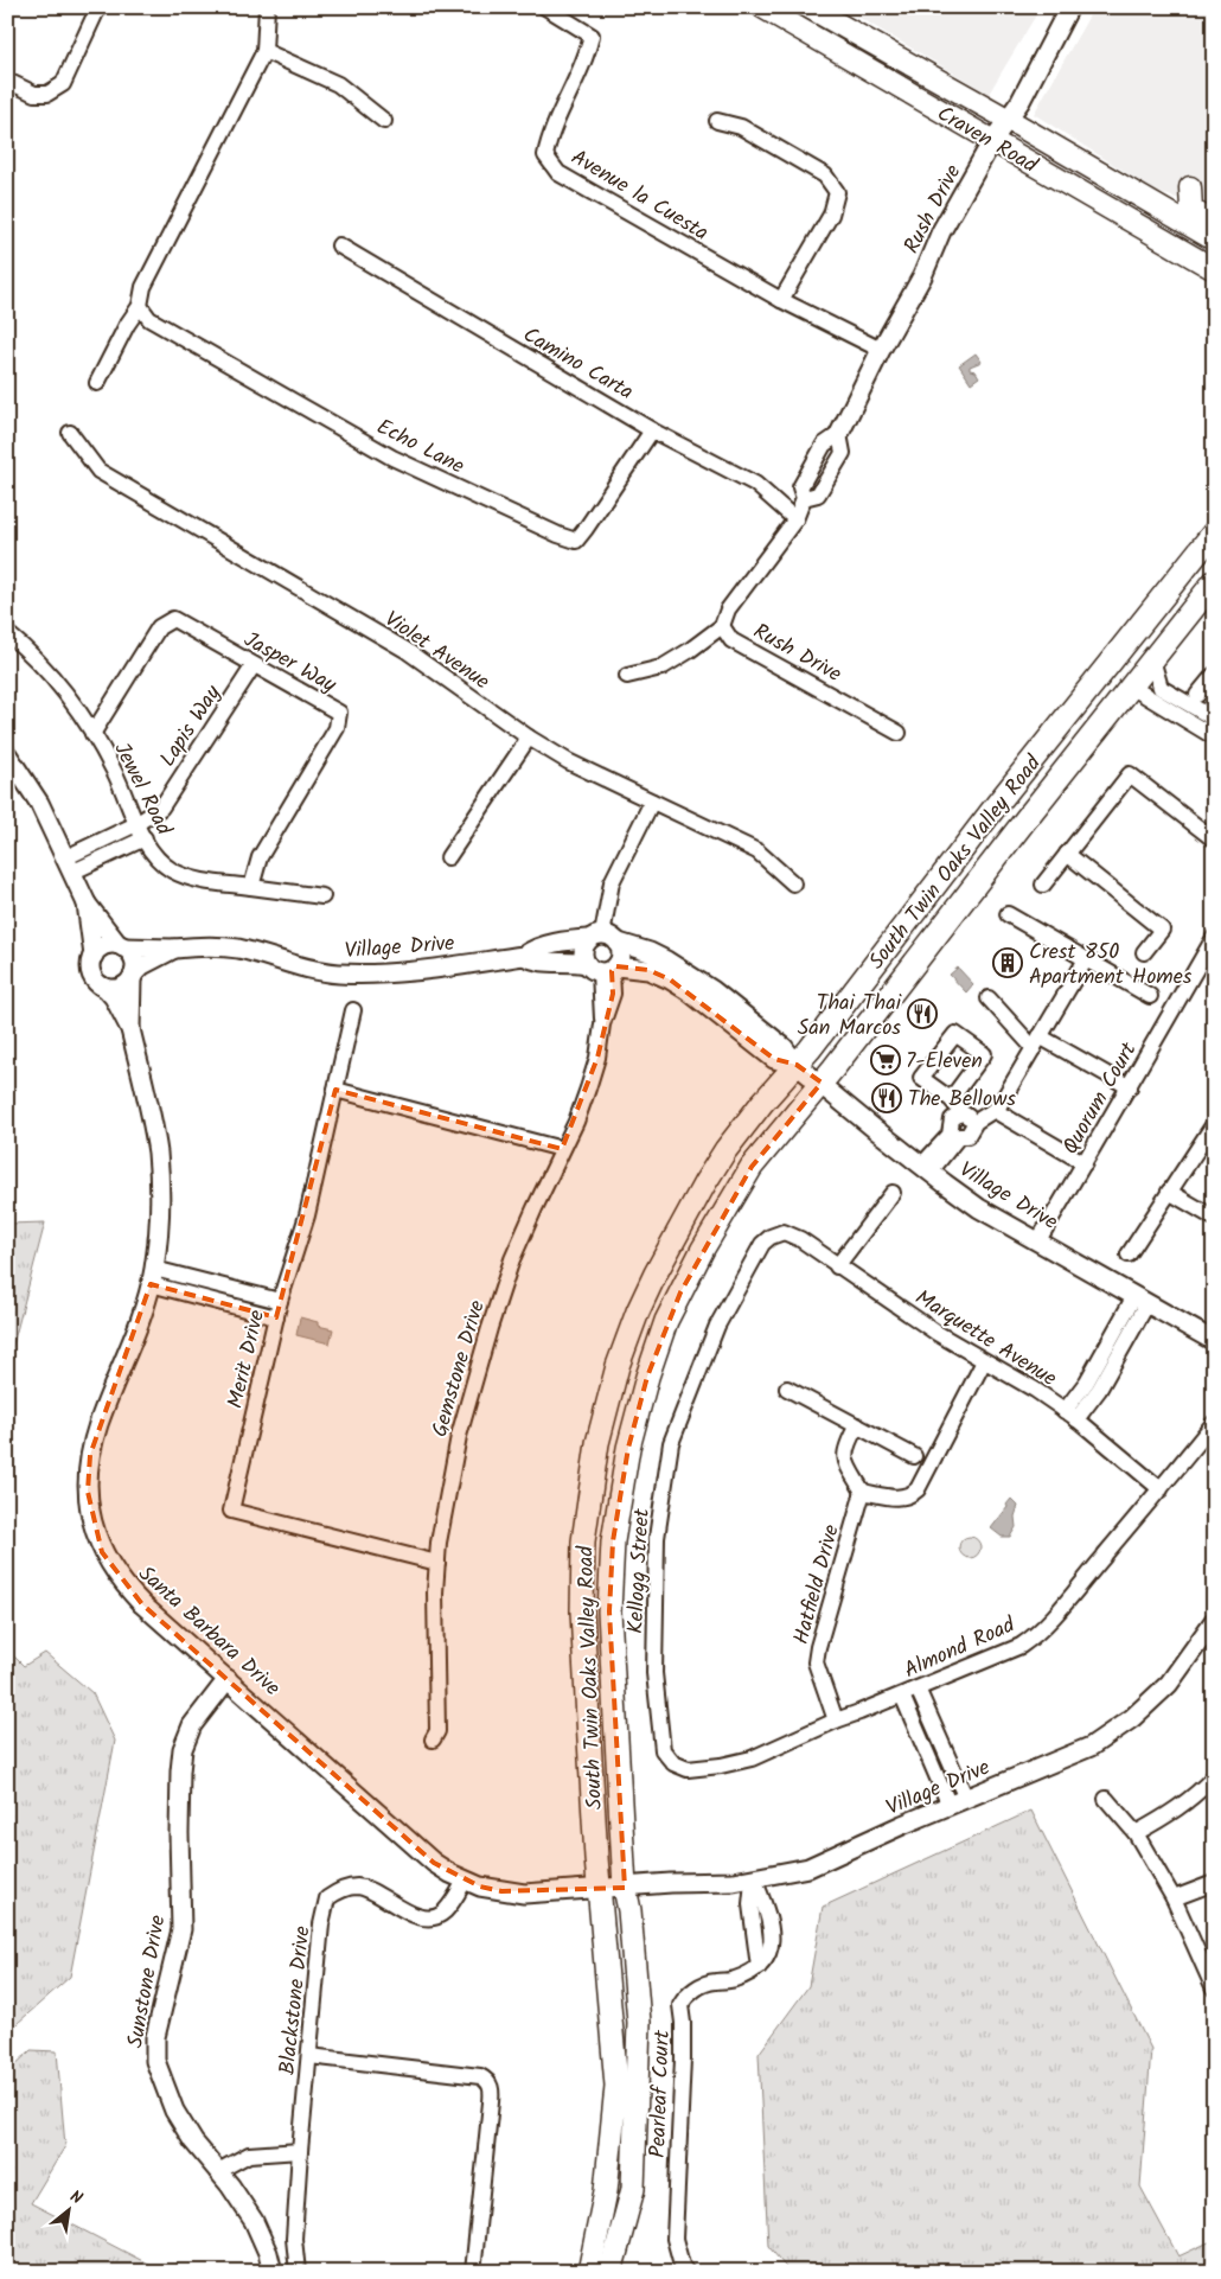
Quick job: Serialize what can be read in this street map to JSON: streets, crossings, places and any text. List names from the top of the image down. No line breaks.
{"streets":{"main road":["Craven Road","South Twin Oaks Valley Road"],"street":["Avenue la Cuesta","Rush Drive","Camino Carta","Echo Lane","Violet Avenue","Jasper Way","Lapis Way","Jewel Road","Village Drive","Quorum Court","Marquette Avenue","Merit Drive","Gemstone Drive","Kellogg Street","Hatfield Drive","Santa Barbara Drive","Almond Road","Sunstone Drive","Blackstone Drive","Pearleaf Court"]},"crossings":[["Craven Road","Rush Drive"],["Avenue la Cuesta","Rush Drive"],["Rush Drive","Camino Carta"],["Camino Carta","Echo Lane"],["Jasper Way","Lapis Way"],["Jasper Way","Jewel Road"],["Lapis Way","Jewel Road"],["South Twin Oaks Valley Road","Village Drive"],["South Twin Oaks Valley Road","Santa Barbara Drive"],["Village Drive","Quorum Court"],["Village Drive","Gemstone Drive"],["Village Drive","Santa Barbara Drive"],["Marquette Avenue","Kellogg Street"],["Marquette Avenue","Almond Road"],["Merit Drive","Gemstone Drive"],["Kellogg Street","Almond Road"],["Hatfield Drive","Almond Road"],["Santa Barbara Drive","Sunstone Drive"],["Santa Barbara Drive","Blackstone Drive"]],"places":{"building":["Crest 850 Apartment Homes"],"restaurant":["Thai Thai San Marcos","The Bellows"],"supermarket":["7-Eleven"]},"north":"top right"}
